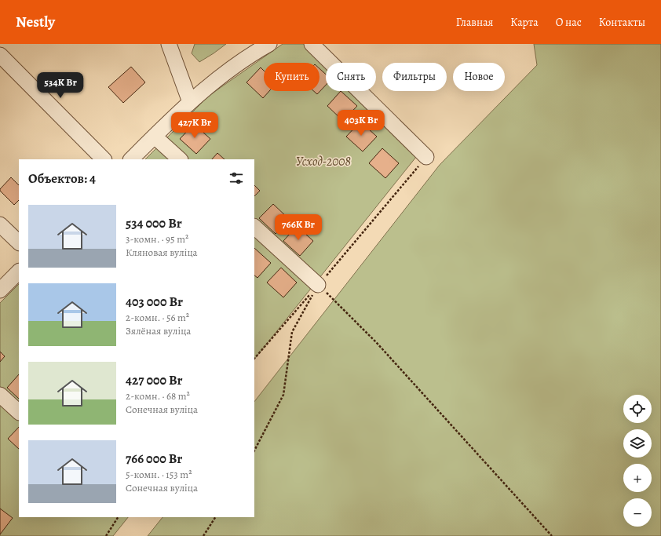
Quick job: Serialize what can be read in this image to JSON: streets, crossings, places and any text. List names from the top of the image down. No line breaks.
{"parks":["Усход-2008"],"page":{"header":"Nestly","nav":["Главная","Карта","О нас","Контакты"],"chip":["Купить","Снять","Фильтры","Новое"],"price":["534K Br","403K Br","427K Br","766K Br"],"heading":"Объектов: 4","list":[{"name":"534 000 Br","note":"3-комн. · 95 m² · Кляновая вуліца"},{"name":"403 000 Br","note":"2-комн. · 56 m² · Зялёная вуліца"},{"name":"427 000 Br","note":"2-комн. · 68 m² · Сонечная вуліца"},{"name":"766 000 Br","note":"5-комн. · 153 m² · Сонечная вуліца"}],"map_buttons":["+","−"]}}
